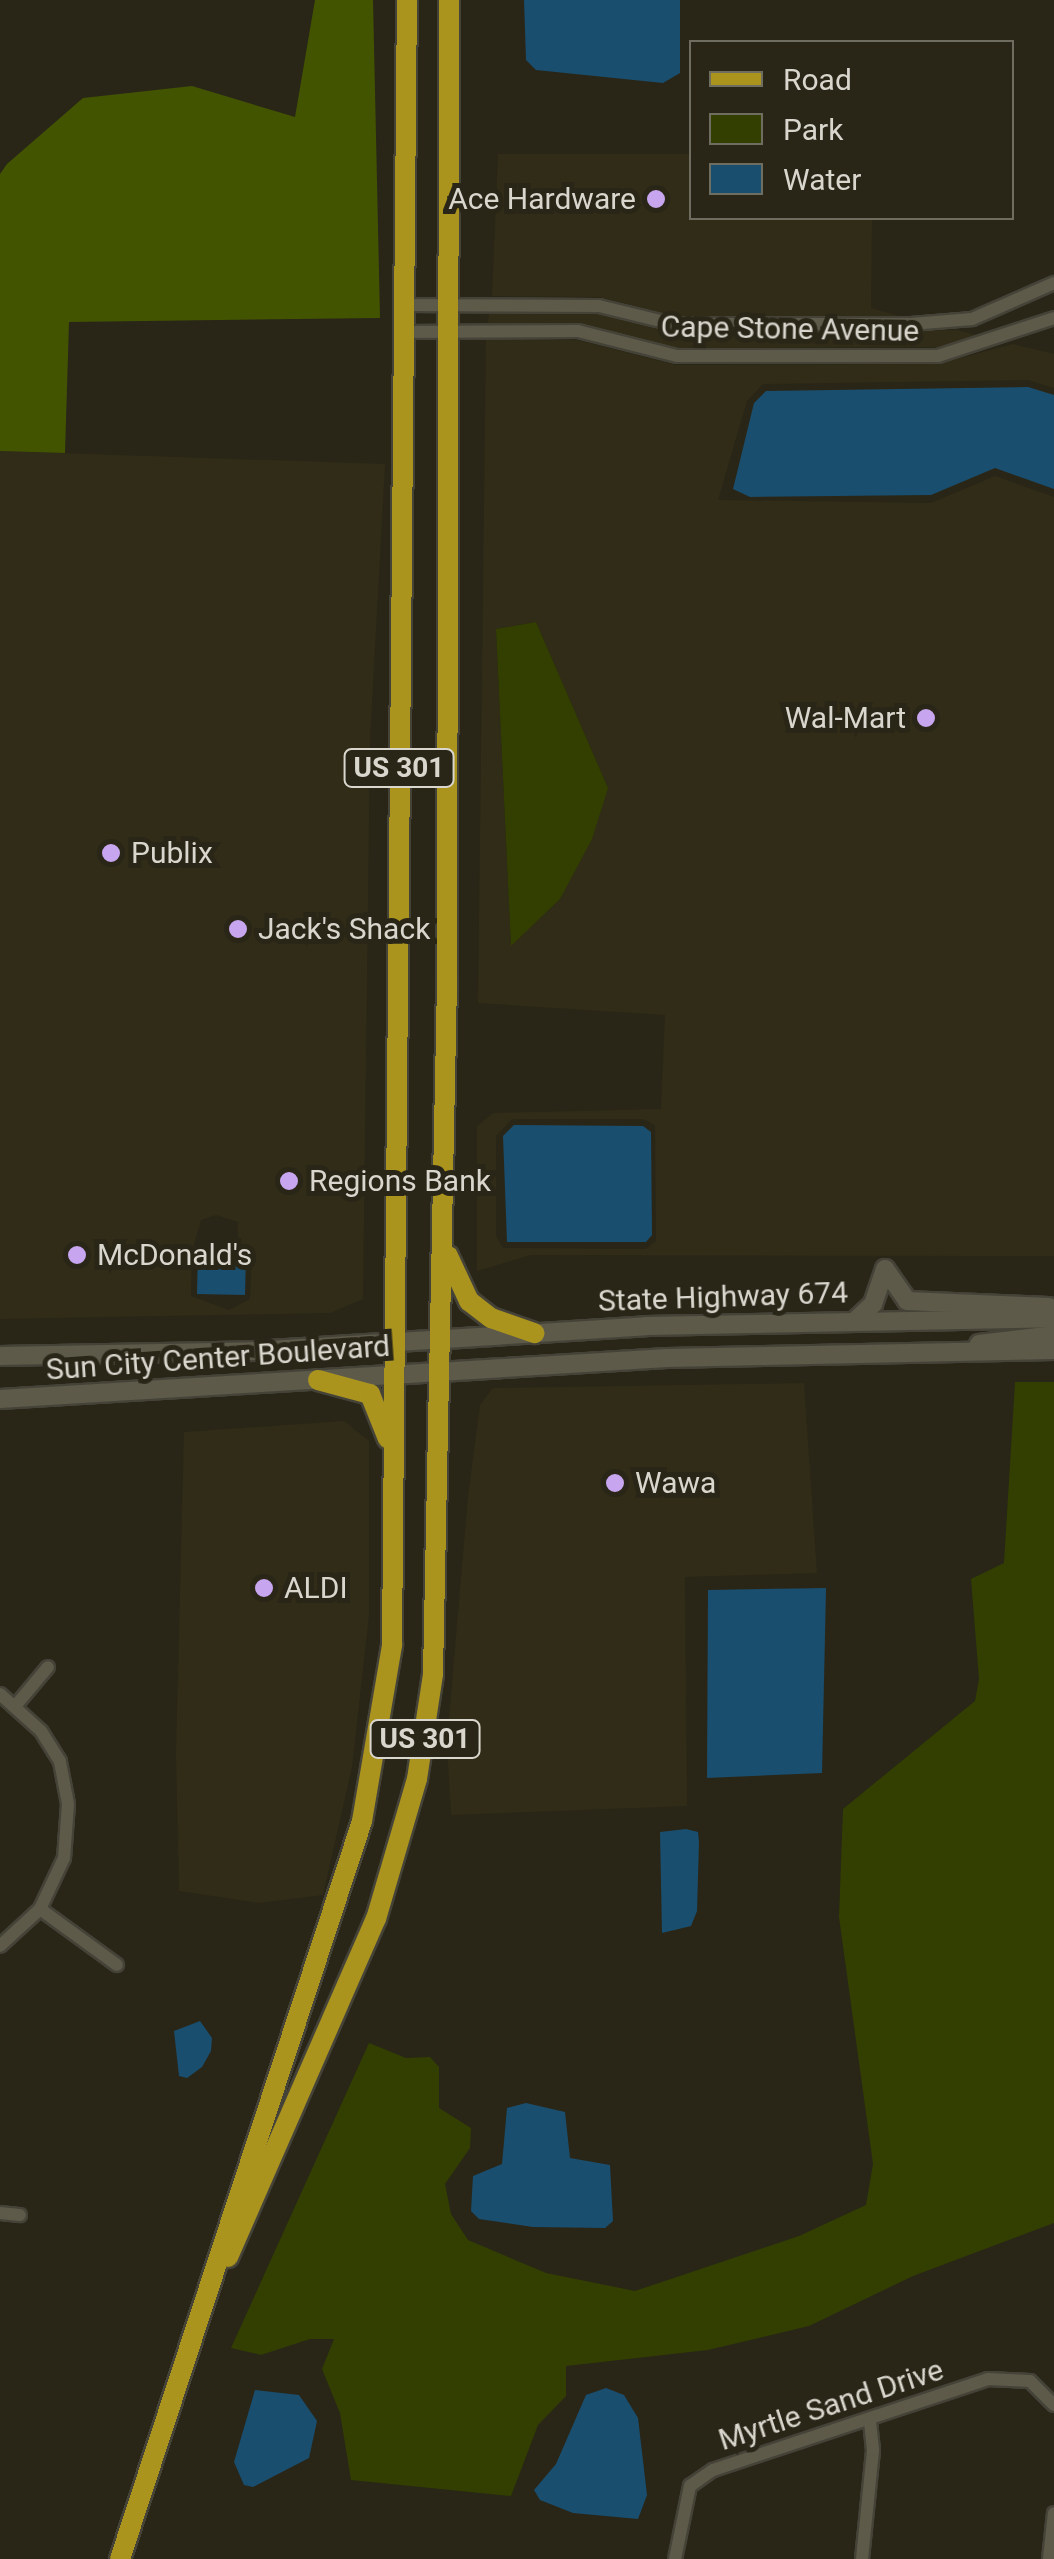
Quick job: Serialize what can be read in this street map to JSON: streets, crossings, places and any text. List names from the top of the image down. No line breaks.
{"streets":{"main road":["US 301","State Highway 674","Sun City Center Boulevard"],"street":["Cape Stone Avenue","Myrtle Sand Drive"]},"crossings":[["Cape Stone Avenue","US 301"],["US 301","State Highway 674"],["US 301","Sun City Center Boulevard"],["State Highway 674","Sun City Center Boulevard"]],"places":["Ace Hardware","Wal-Mart","Publix","Jack's Shack","Regions Bank","McDonald's","Wawa","ALDI"],"legend":["Road","Park","Water"]}
